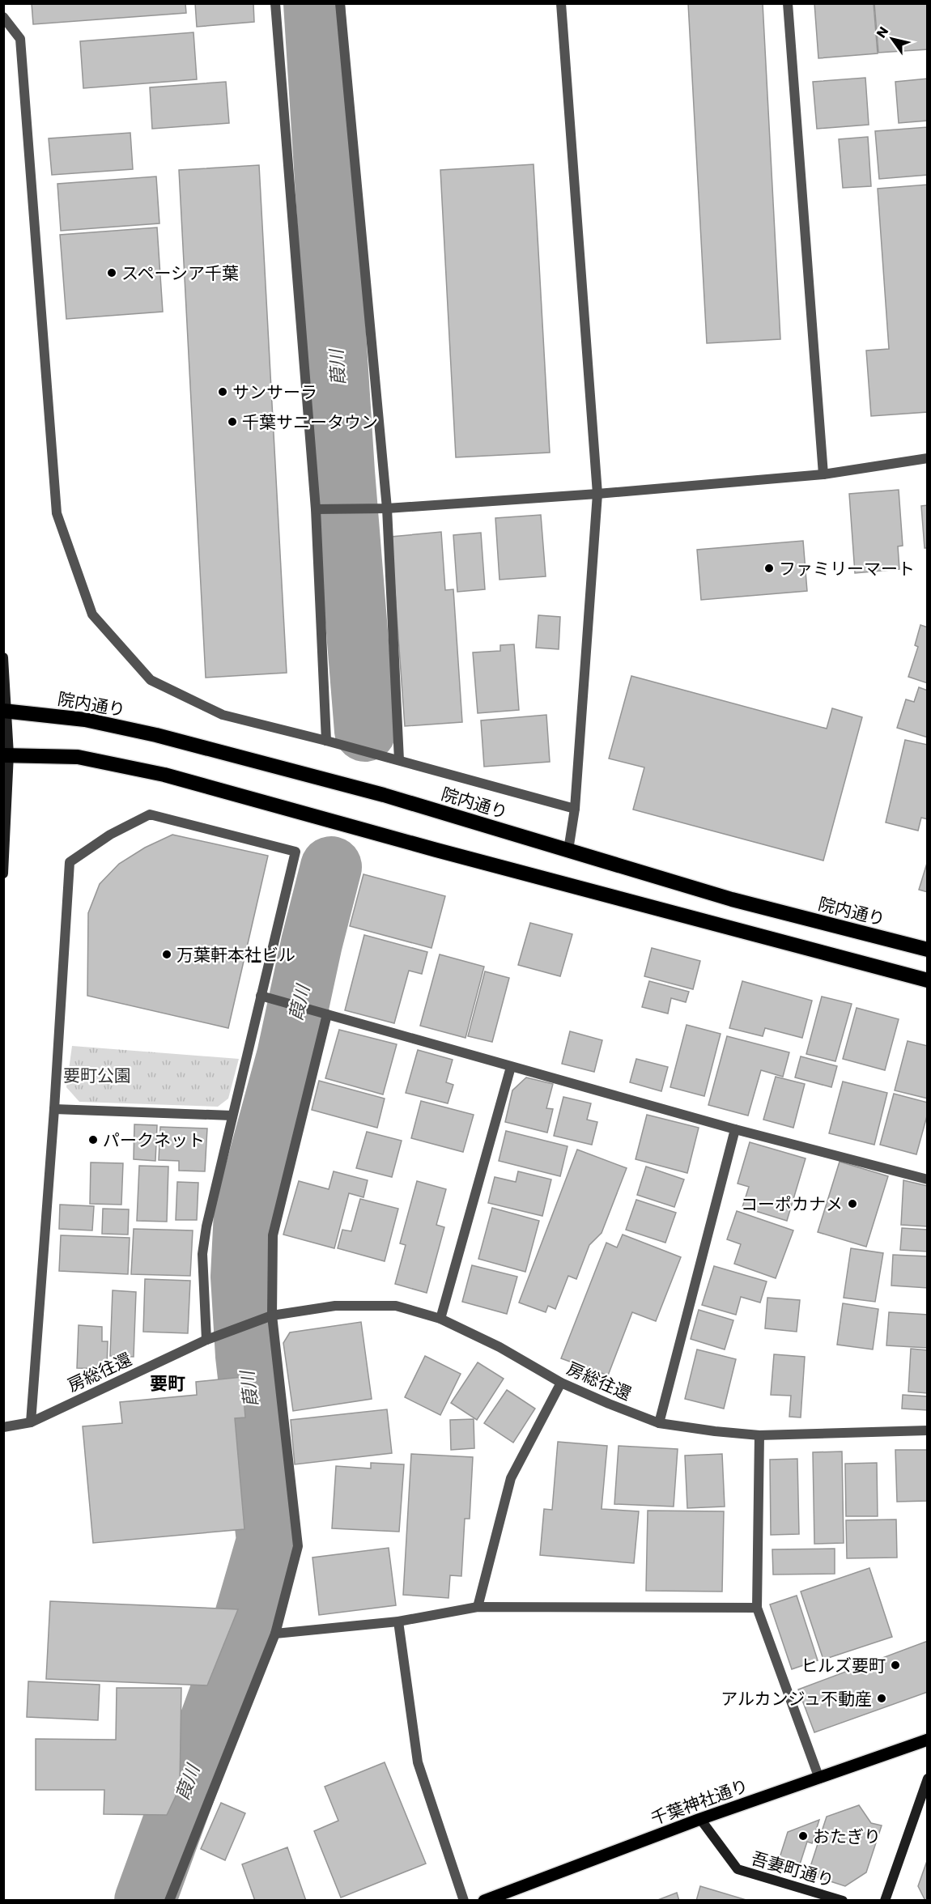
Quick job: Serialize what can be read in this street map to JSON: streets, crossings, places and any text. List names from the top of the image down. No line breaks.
{"streets":{"highway":["院内通り"],"main road":["千葉神社通り"],"street":["房総往還","吾妻町通り"]},"crossings":[["千葉神社通り","吾妻町通り"]],"districts":["要町"],"water":["葭川"],"parks":["要町公園"],"places":["スペーシア千葉","サンサーラ","千葉サニータウン","ファミリーマート","万葉軒本社ビル","パークネット","コーポカナメ","ヒルズ要町","アルカンジュ不動産","おたぎり"],"north":"top left"}
